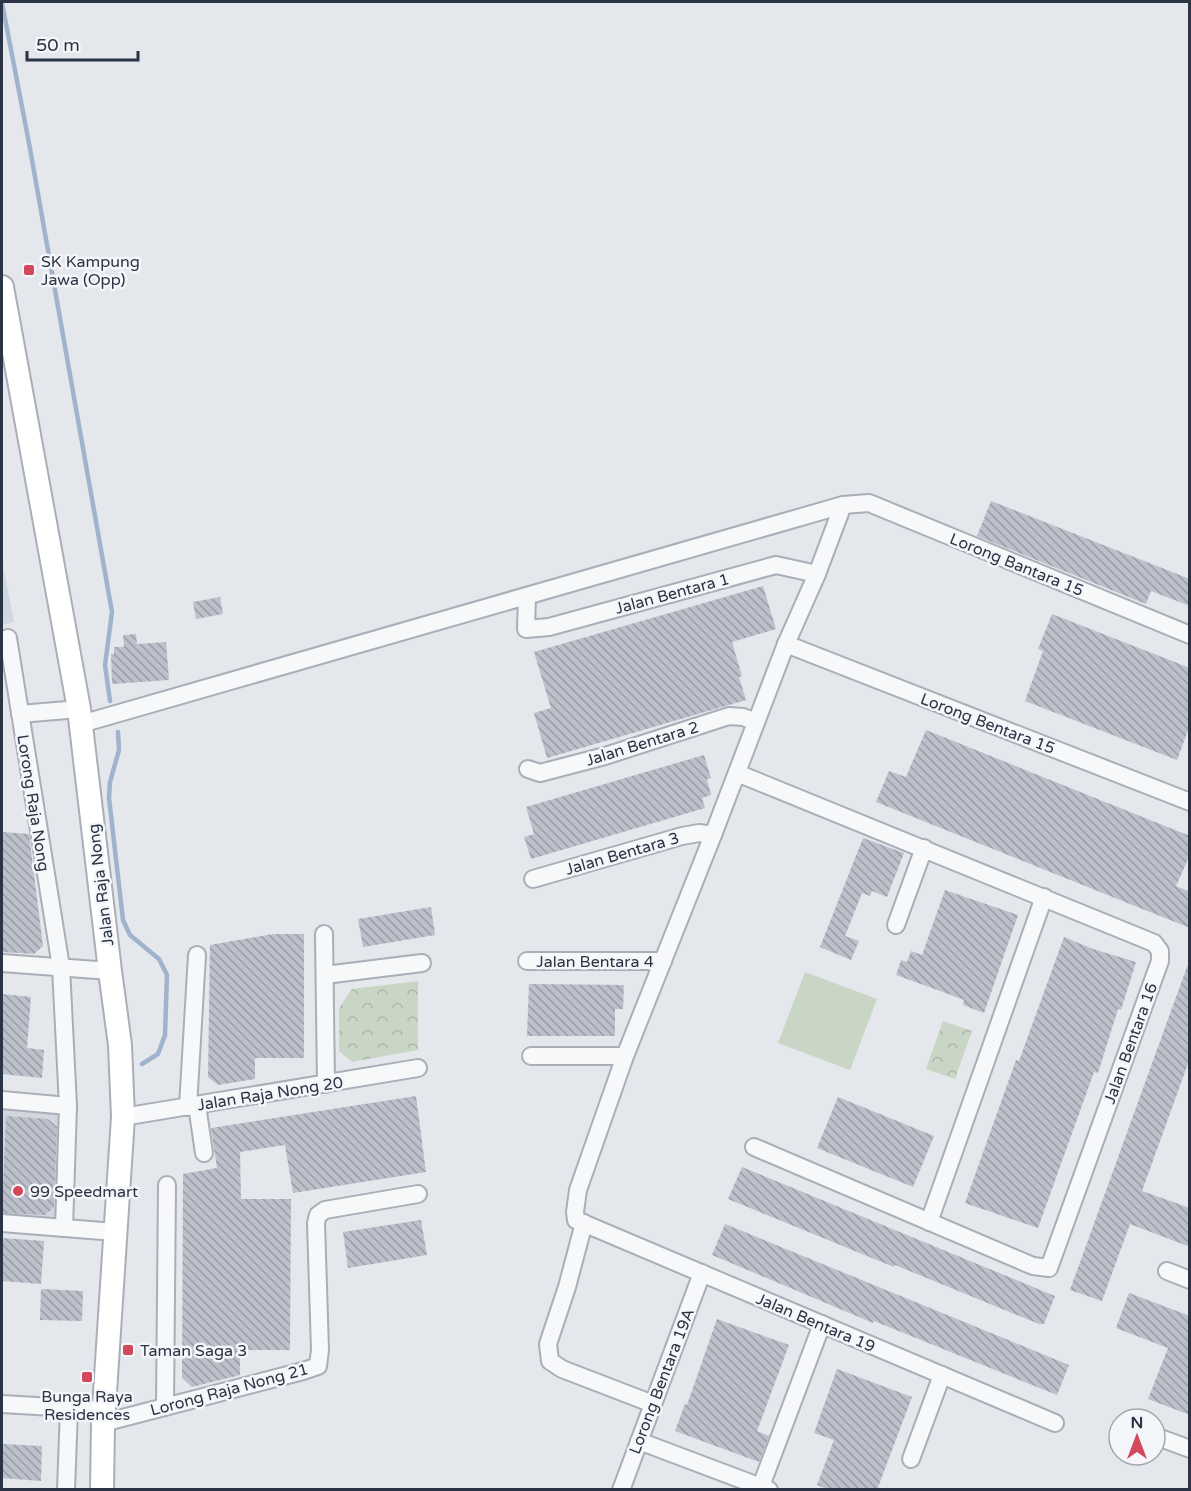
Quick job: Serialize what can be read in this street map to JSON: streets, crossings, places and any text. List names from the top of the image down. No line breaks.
{"streets":{"main road":["Jalan Raja Nong"],"street":["Lorong Bantara 15","Jalan Bentara 1","Lorong Bentara 15","Jalan Bentara 2","Lorong Raja Nong","Jalan Bentara 3","Jalan Bentara 4","Jalan Bentara 16","Jalan Raja Nong 20","Jalan Bentara 19","Lorong Bentara 19A","Lorong Raja Nong 21"]},"crossings":[["Lorong Bantara 15","Jalan Bentara 1"],["Lorong Bantara 15","Lorong Raja Nong"],["Lorong Bantara 15","Jalan Raja Nong"],["Jalan Raja Nong","Jalan Raja Nong 20"],["Jalan Raja Nong","Lorong Raja Nong 21"],["Jalan Bentara 19","Lorong Bentara 19A"]],"places":{"transit":["SK Kampung Jawa (Opp)","Taman Saga 3","Bunga Raya Residences"],"other":["99 Speedmart"]},"scale_bar":"50 m","north":"top"}
